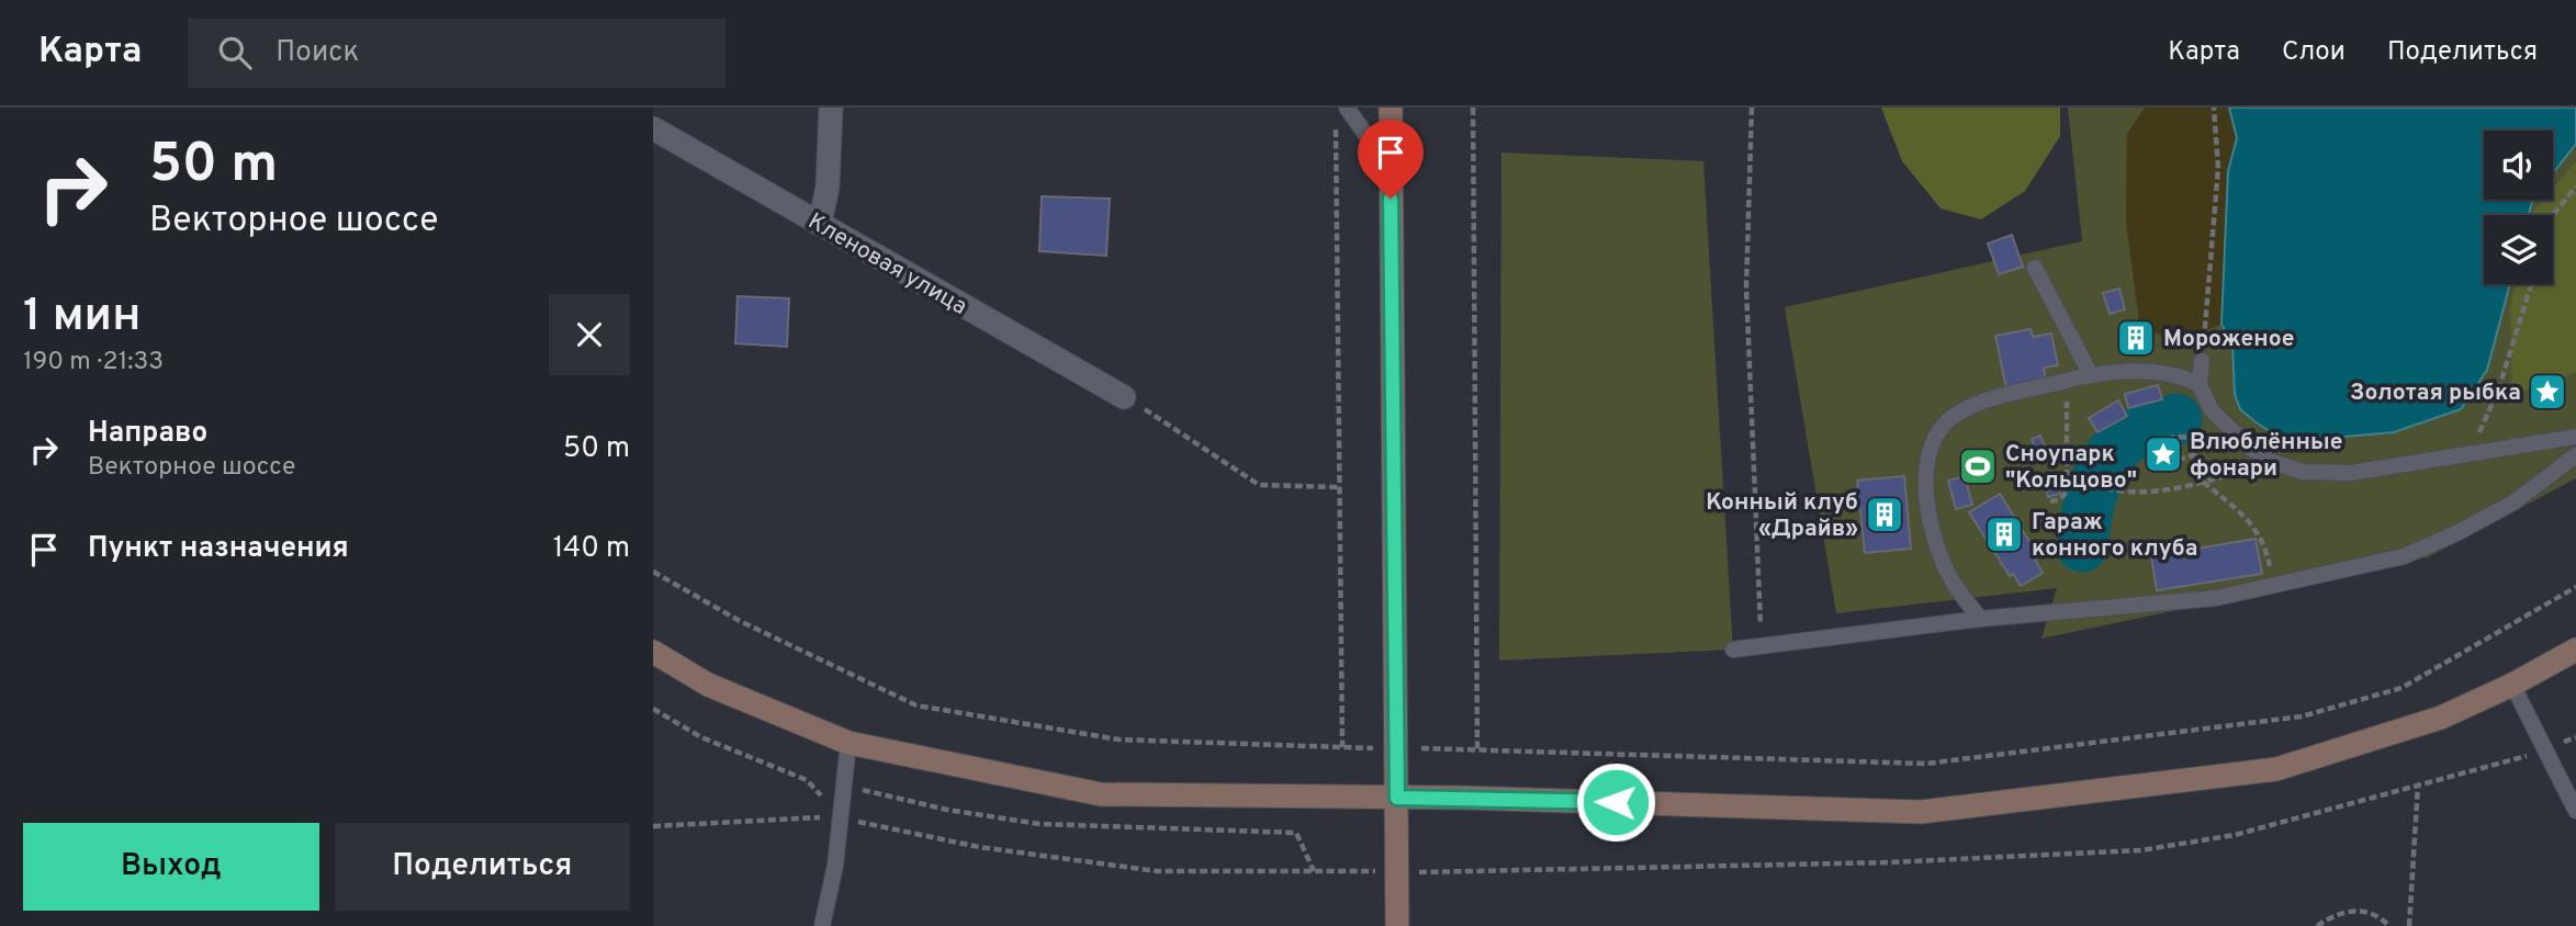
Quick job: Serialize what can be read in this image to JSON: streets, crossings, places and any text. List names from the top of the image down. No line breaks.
{"streets":{"street":["Кленовая улица"]},"places":{"building":["Мороженое","Конный клуб «Драйв»","Гараж конного клуба"],"place":["Золотая рыбка","Влюблённые фонари"],"sports":["Сноупарк \"Кольцово\""]},"page":{"header":"Карта","search":"Поиск","nav":["Карта","Слои","Поделиться"],"turn":["50 m","Векторное шоссе"],"heading":["1 мин","190 m · 21:33"],"list":[{"name":"Направо","note":"Векторное шоссе","value":"50 m"},{"name":"Пункт назначения","value":"140 m"}],"buttons":["Выход","Поделиться"]}}
